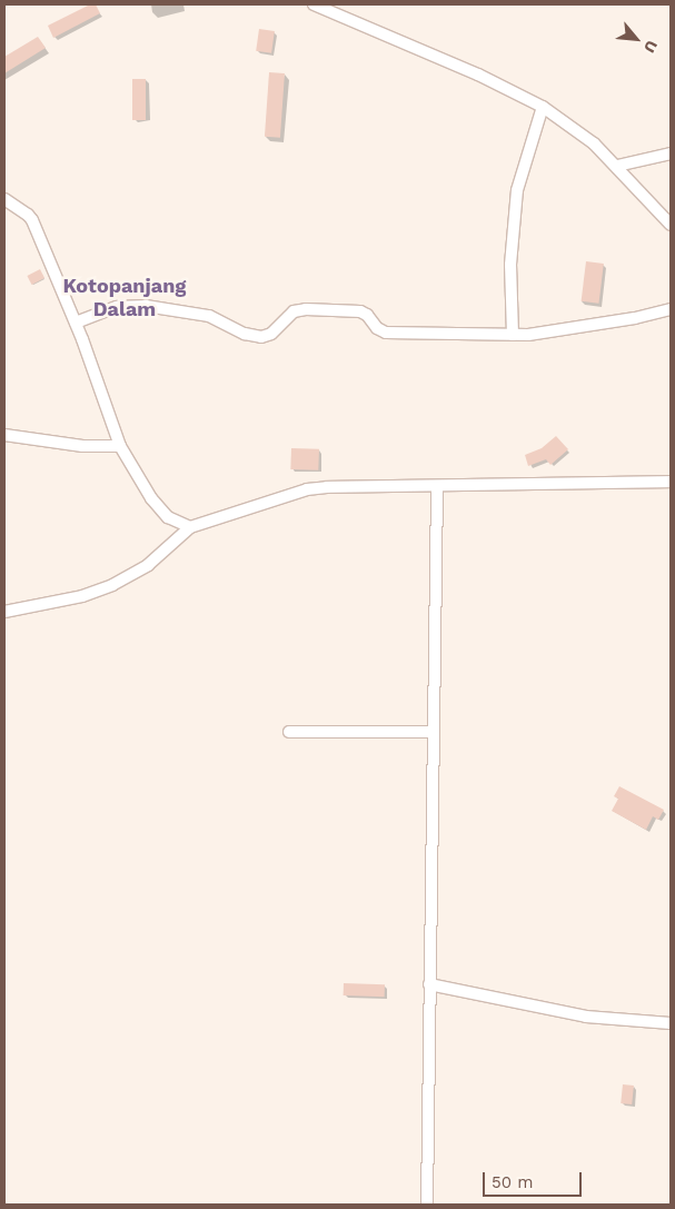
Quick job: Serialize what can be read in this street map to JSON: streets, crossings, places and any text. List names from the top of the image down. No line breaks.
{"districts":["Kotopanjang Dalam"],"scale_bar":"50 m","north":"bottom right"}
